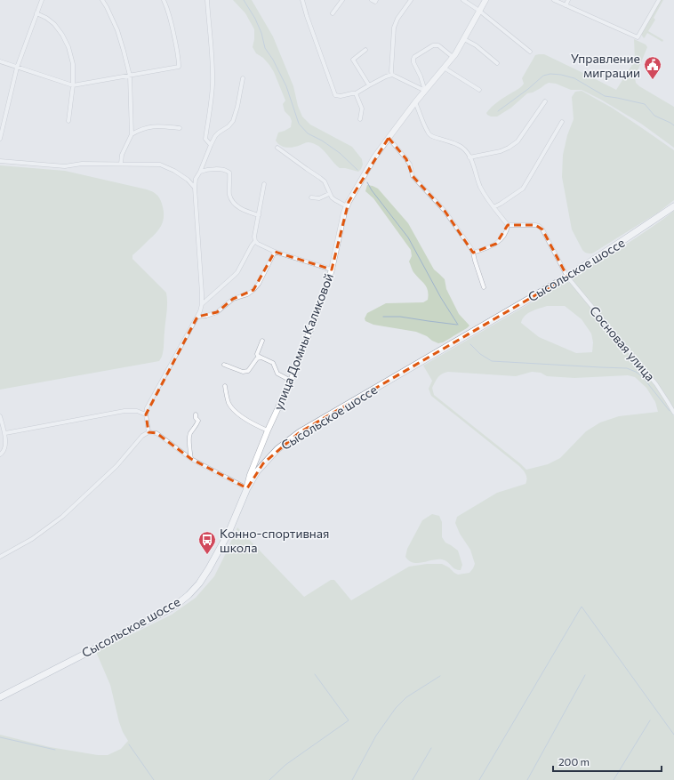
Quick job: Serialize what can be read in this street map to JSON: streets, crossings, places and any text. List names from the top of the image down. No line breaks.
{"streets":{"highway":["Сысольское шоссе"],"main road":["улица Домны Каликовой"],"street":["Сосновая улица"]},"crossings":[["Сысольское шоссе","улица Домны Каликовой"],["Сысольское шоссе","Сосновая улица"]],"places":{"public building":["Управление миграции"],"bus stop":["Конно-спортивная школа"]},"scale_bar":"200 m"}
